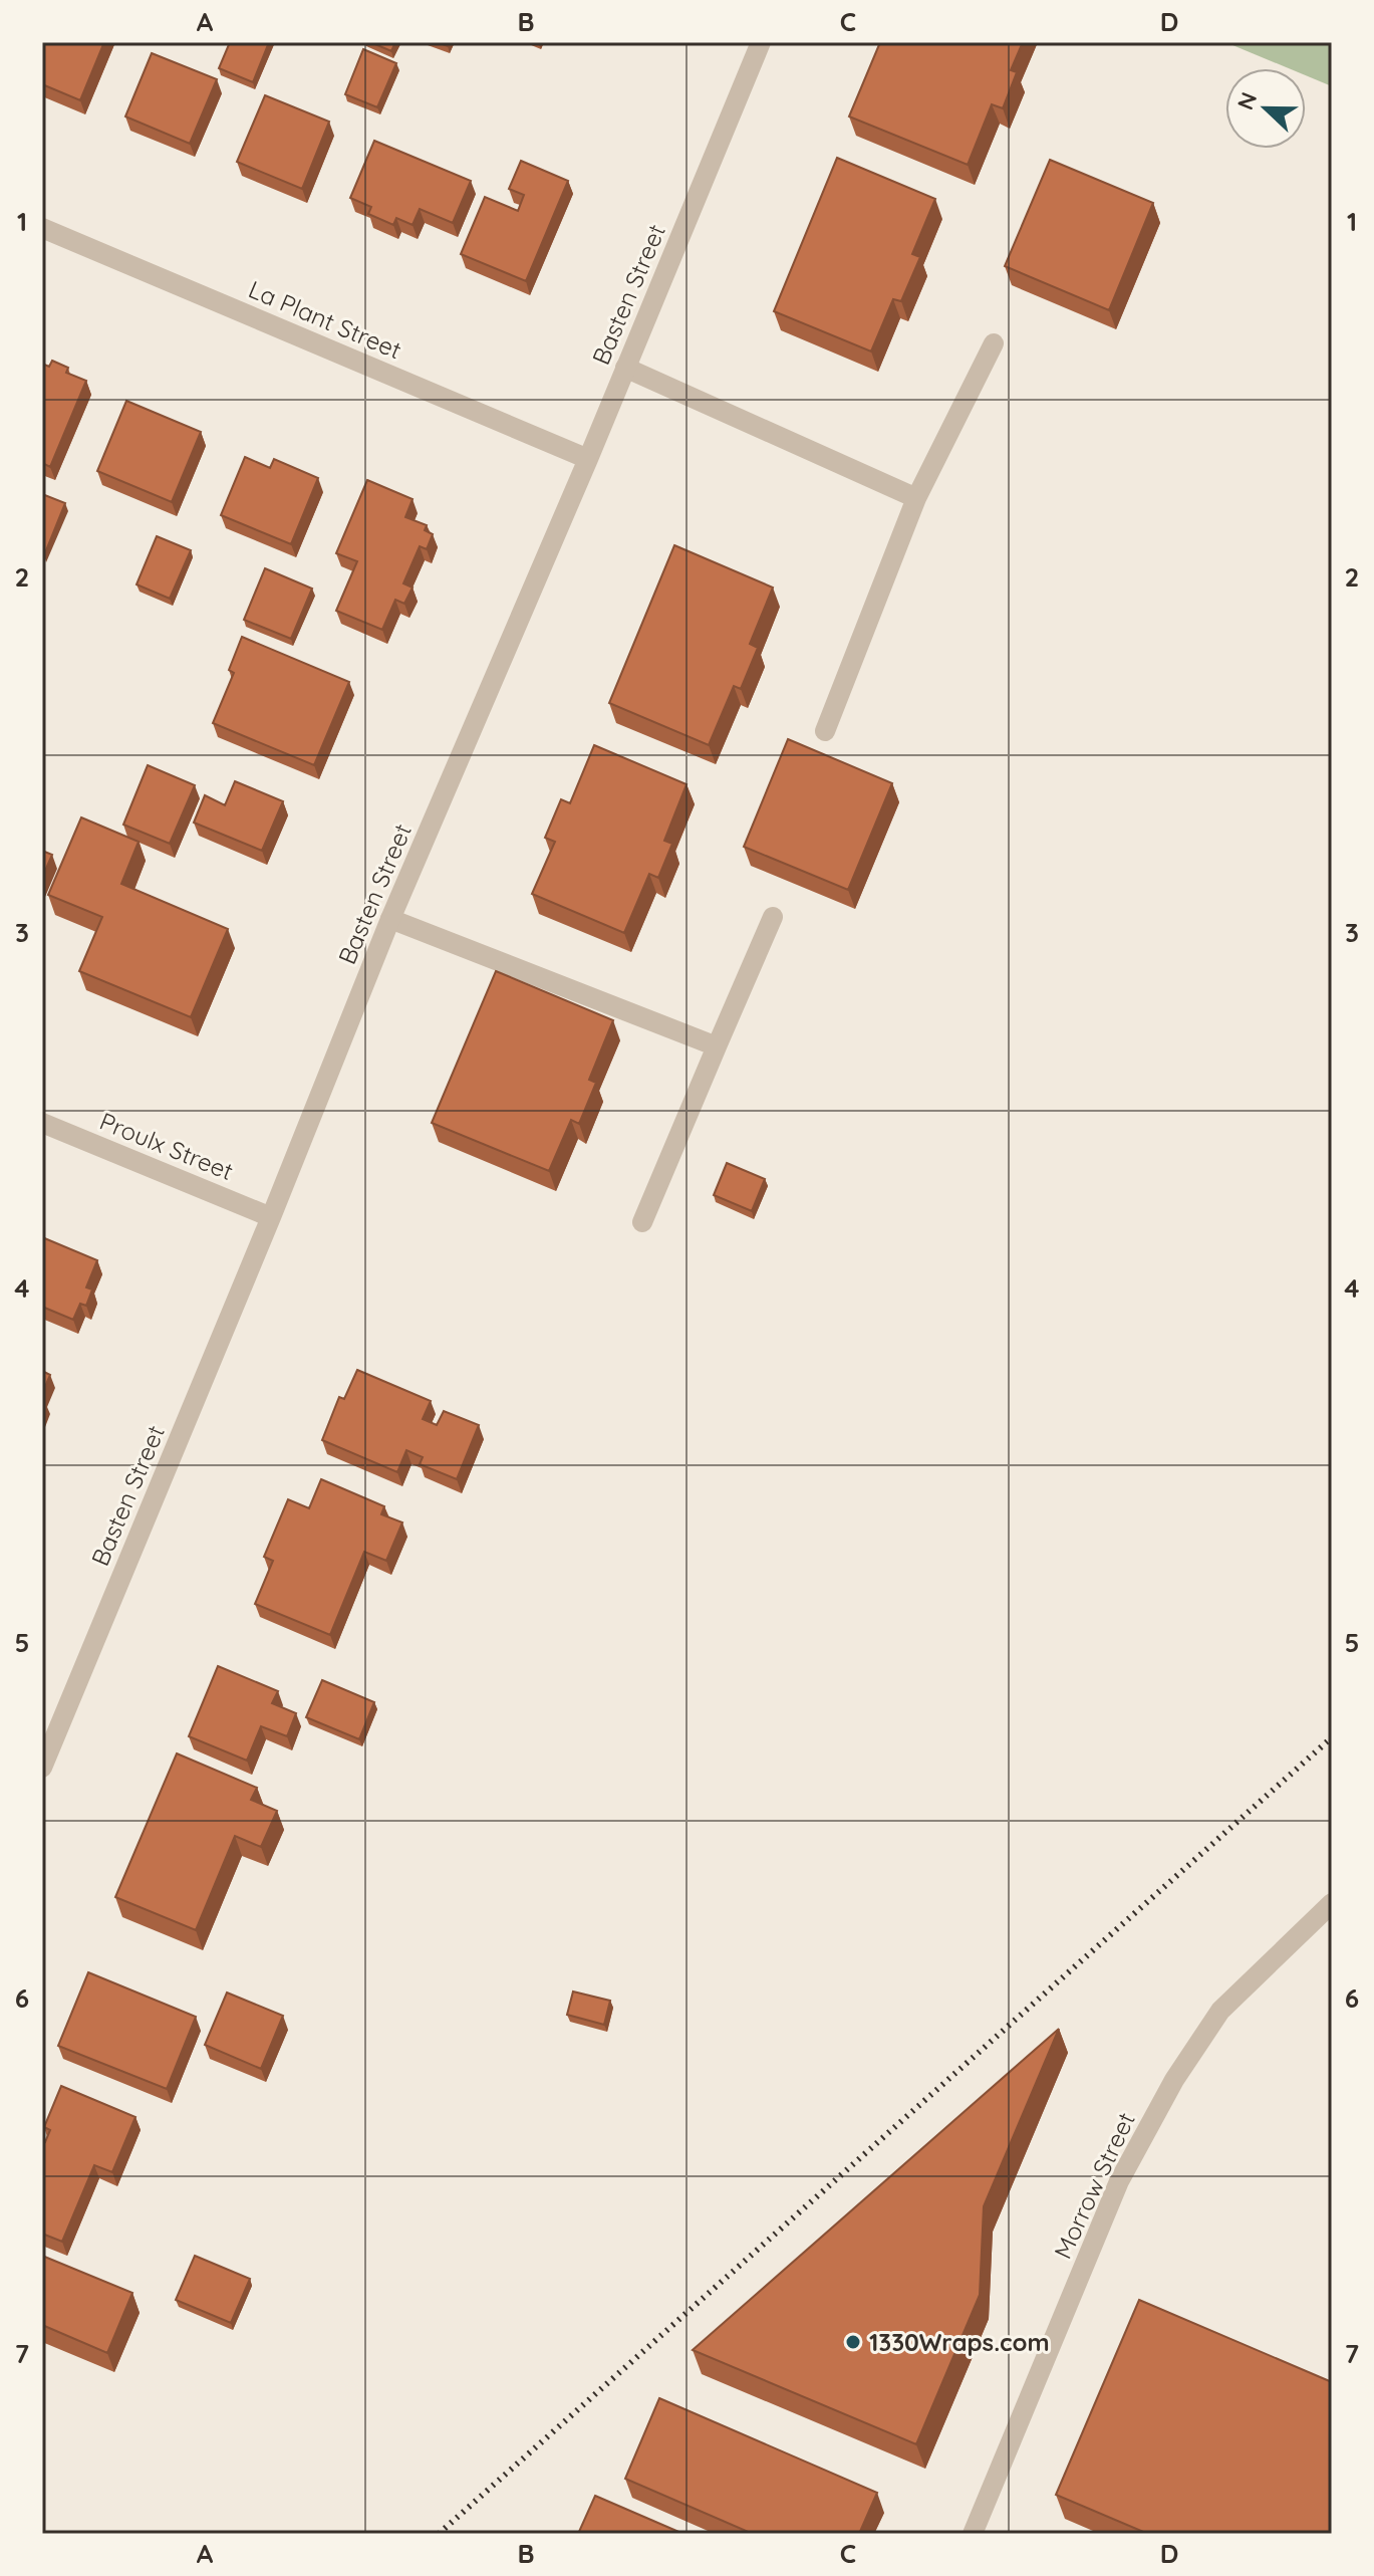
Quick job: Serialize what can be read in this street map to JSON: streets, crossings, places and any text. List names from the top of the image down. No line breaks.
{"streets":{"street":["Basten Street","La Plant Street","Proulx Street","Morrow Street"]},"crossings":[["Basten Street","La Plant Street"],["Basten Street","Proulx Street"]],"places":["1330Wraps.com"],"north":"left","grid":{"columns":["A","B","C","D"],"rows":["1","2","3","4","5","6","7"]}}
